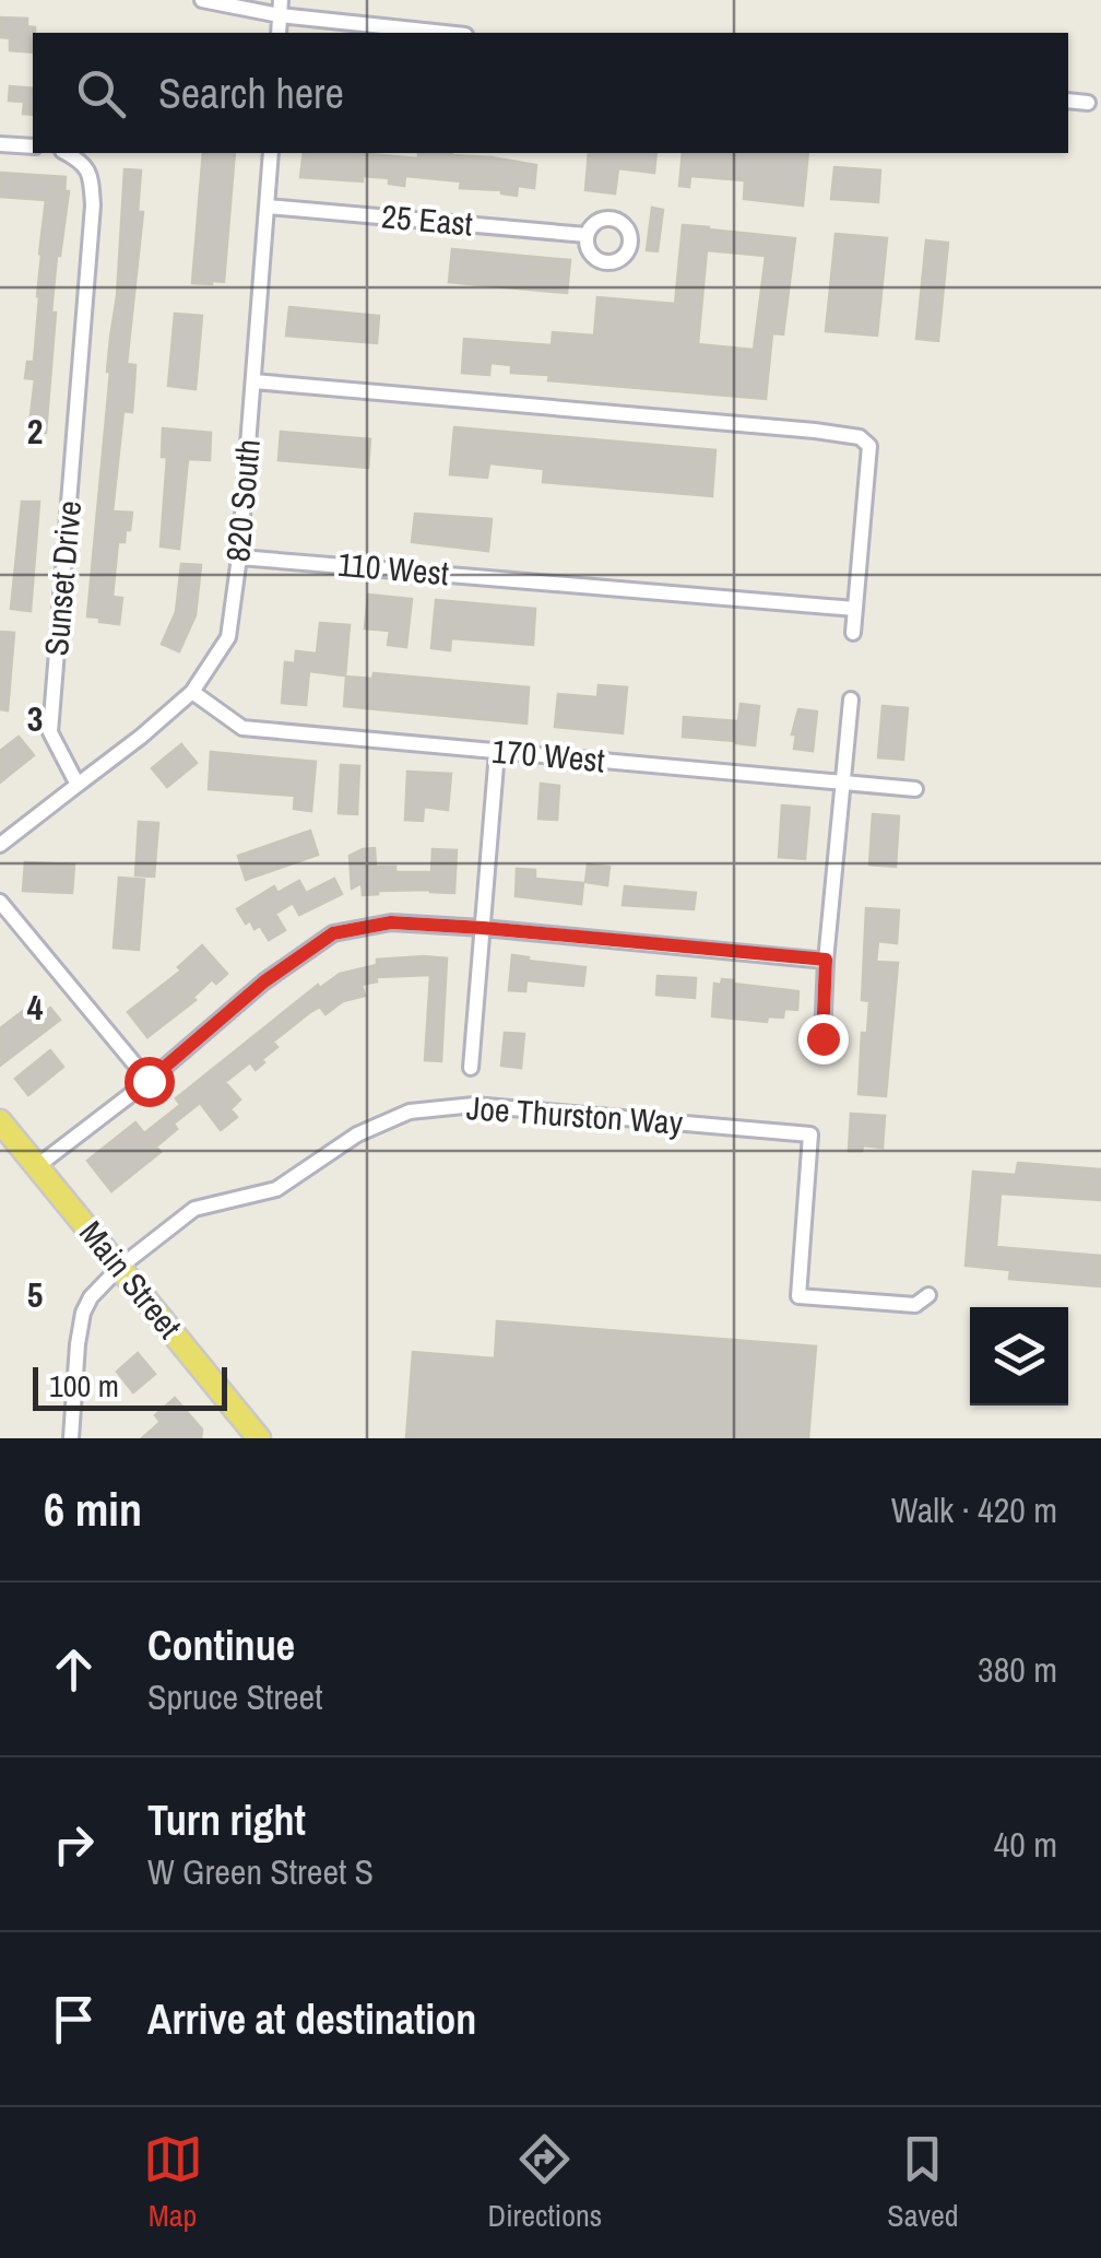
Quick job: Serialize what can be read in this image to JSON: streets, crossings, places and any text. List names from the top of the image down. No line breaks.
{"streets":{"main road":["Main Street"],"street":["25 East","820 South","110 West","Sunset Drive","170 West","Joe Thurston Way"]},"crossings":[["25 East","820 South"],["820 South","110 West"],["820 South","Sunset Drive"],["820 South","170 West"],["Joe Thurston Way","Main Street"]],"scale_bar":"100 m","page":{"search":"Search here","scale":"100 m","heading":["6 min","Walk · 420 m"],"list":[["Continue","Spruce Street","380 m"],["Turn right","W Green Street S","40 m"],"Arrive at destination"],"nav":["Map","Directions","Saved"]},"grid":{"rows":["2","3","4","5"]}}
